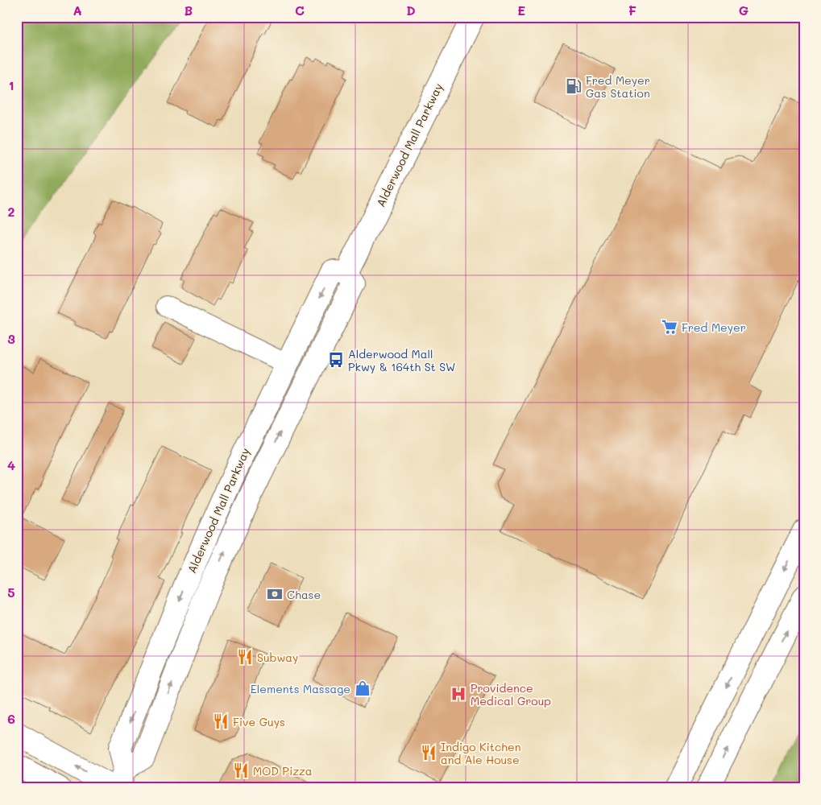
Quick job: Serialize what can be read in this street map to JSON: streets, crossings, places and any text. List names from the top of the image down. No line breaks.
{"streets":{"main road":["Alderwood Mall Parkway"]},"places":{"fuel station":["Fred Meyer Gas Station"],"supermarket":["Fred Meyer"],"bus stop":["Alderwood Mall Pkwy & 164th St SW"],"bank":["Chase"],"restaurant":["Subway","Five Guys","Indigo Kitchen and Ale House","MOD Pizza"],"shop":["Elements Massage"],"hospital":["Providence Medical Group"]},"grid":{"columns":["A","B","C","D","E","F","G"],"rows":["1","2","3","4","5","6"]}}
